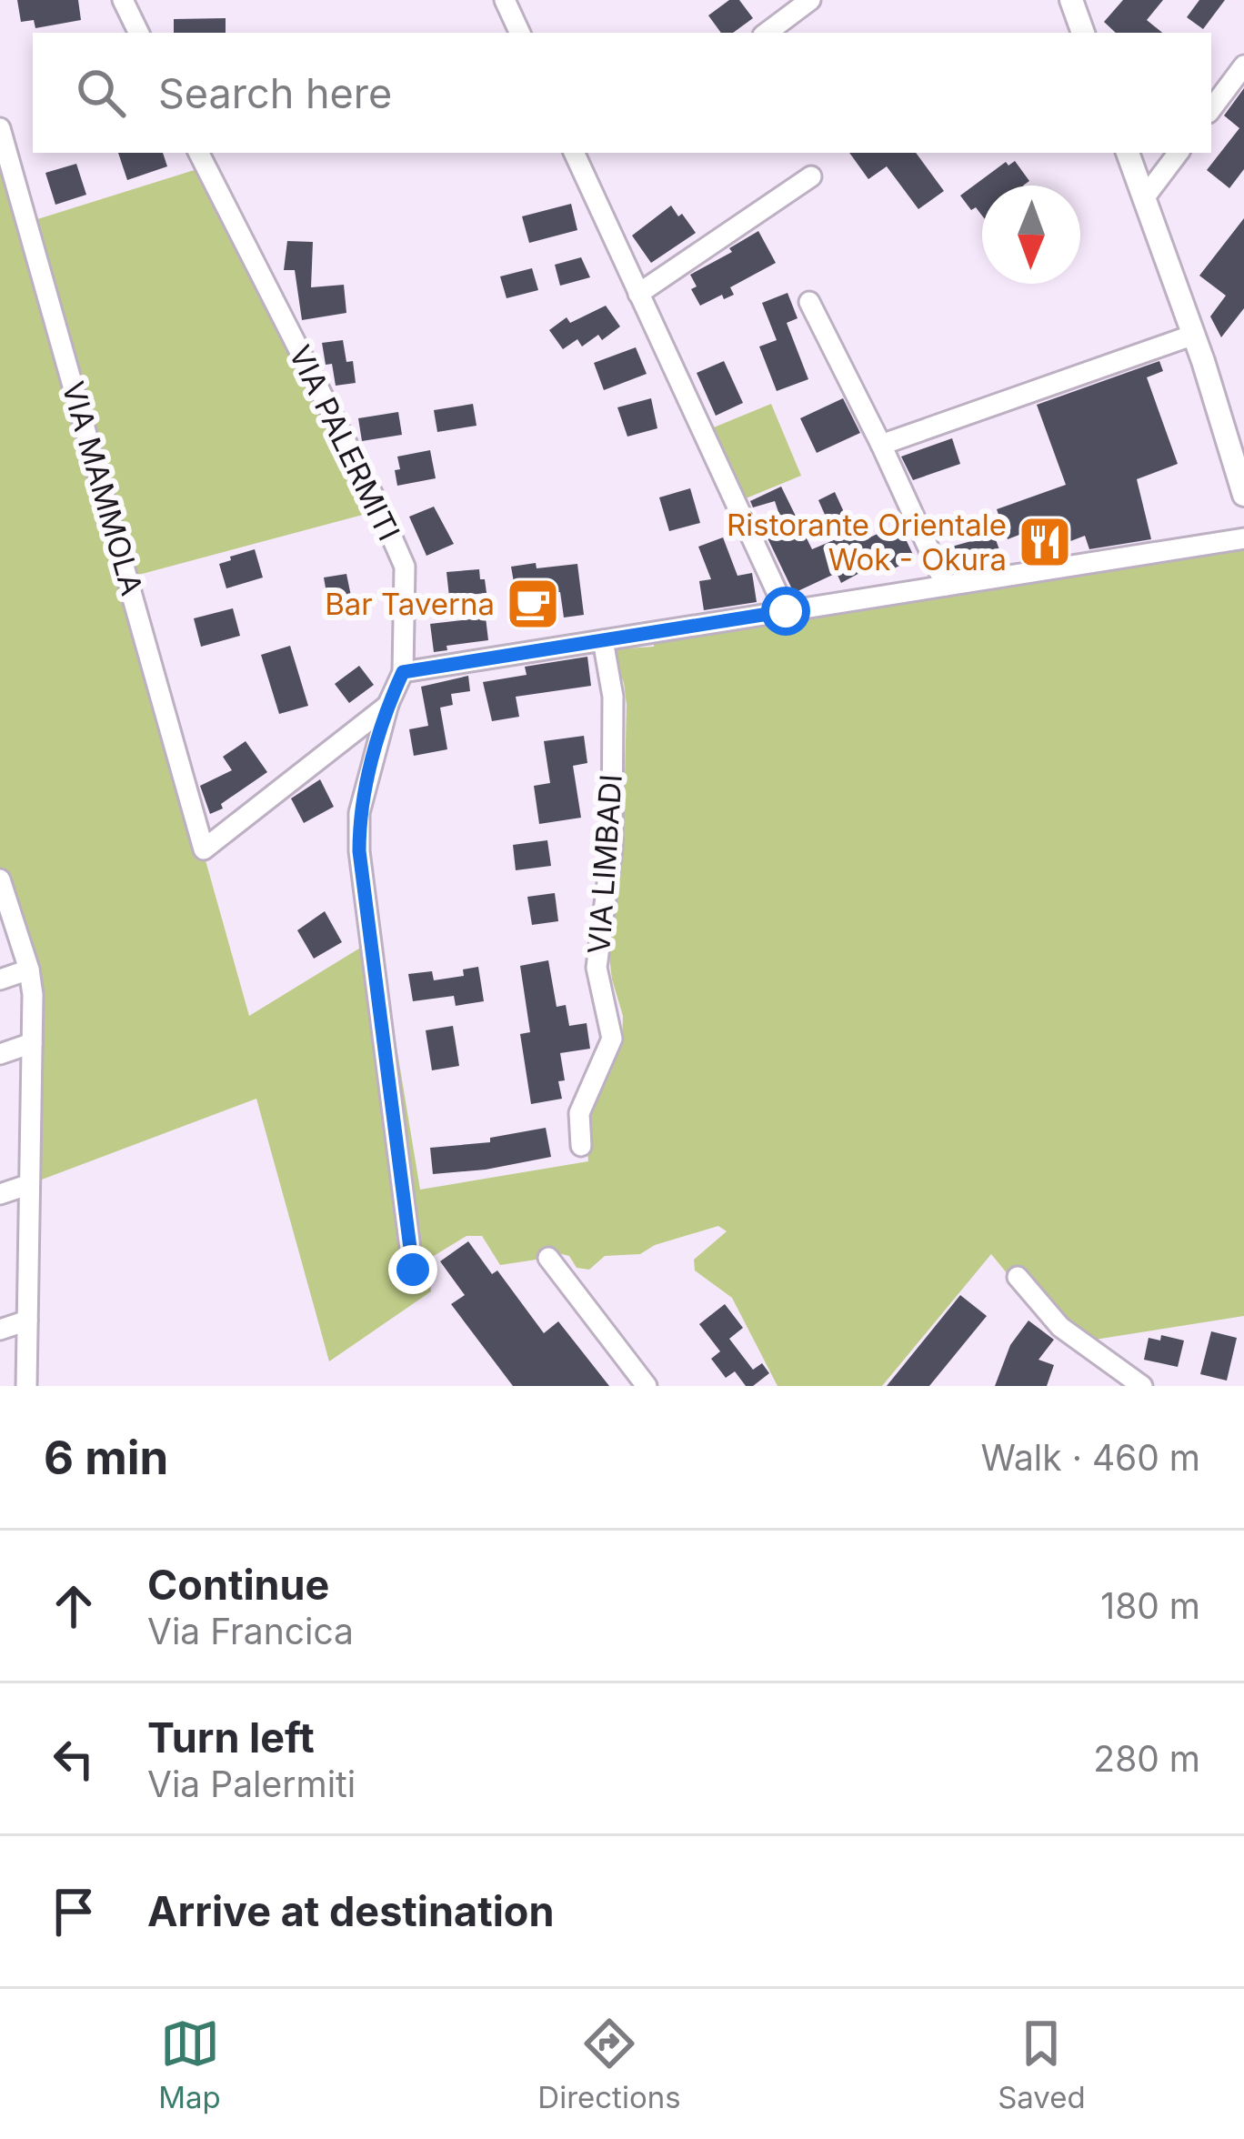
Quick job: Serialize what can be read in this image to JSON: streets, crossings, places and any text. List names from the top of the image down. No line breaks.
{"streets":{"street":["VIA PALERMITI","VIA MAMMOLA","VIA LIMBADI"]},"crossings":[["VIA PALERMITI","VIA MAMMOLA"]],"places":{"restaurant":["Ristorante Orientale Wok - Okura"],"cafe":["Bar Taverna"]},"north":"bottom","page":{"search":"Search here","heading":["6 min","Walk · 460 m"],"list":[["Continue","Via Francica","180 m"],["Turn left","Via Palermiti","280 m"],"Arrive at destination"],"nav":["Map","Directions","Saved"]}}
